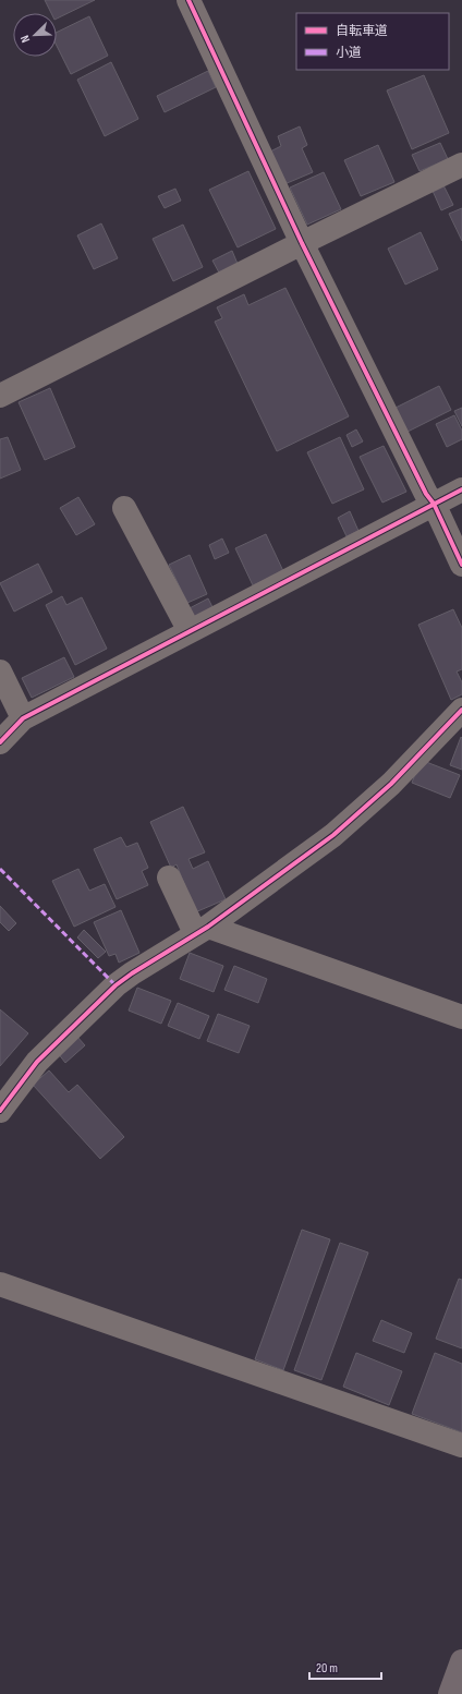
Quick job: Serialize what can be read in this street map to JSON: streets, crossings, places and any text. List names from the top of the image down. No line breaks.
{"legend":["自転車道","小道"],"scale_bar":"20 m","north":"bottom left"}
